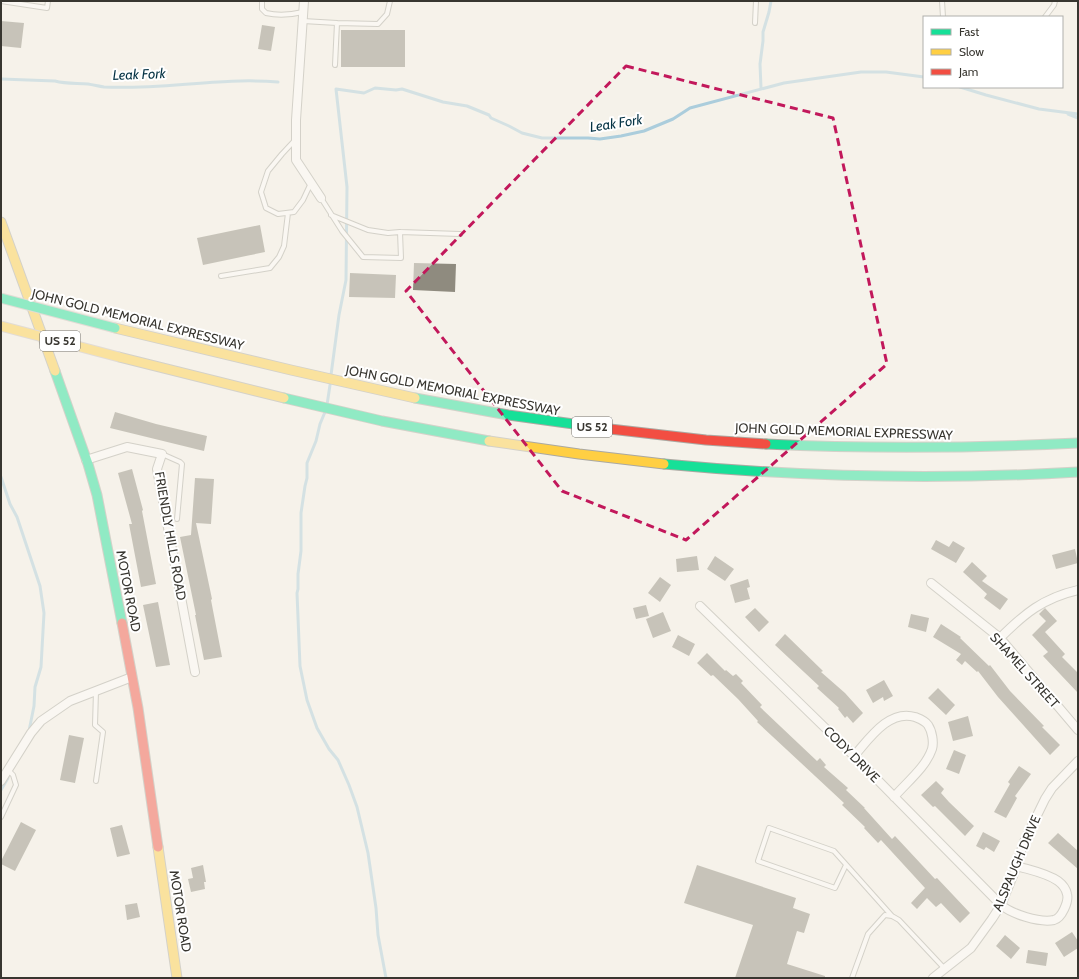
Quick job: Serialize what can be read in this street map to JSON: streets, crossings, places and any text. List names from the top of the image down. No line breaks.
{"streets":{"main road":["JOHN GOLD MEMORIAL EXPRESSWAY","US 52","MOTOR ROAD"],"street":["FRIENDLY HILLS ROAD","SHAMEL STREET","CODY DRIVE","ALSPAUGH DRIVE"]},"crossings":[["FRIENDLY HILLS ROAD","MOTOR ROAD"],["CODY DRIVE","ALSPAUGH DRIVE"]],"water":["Leak Fork"],"legend":["Fast","Slow","Jam"]}
